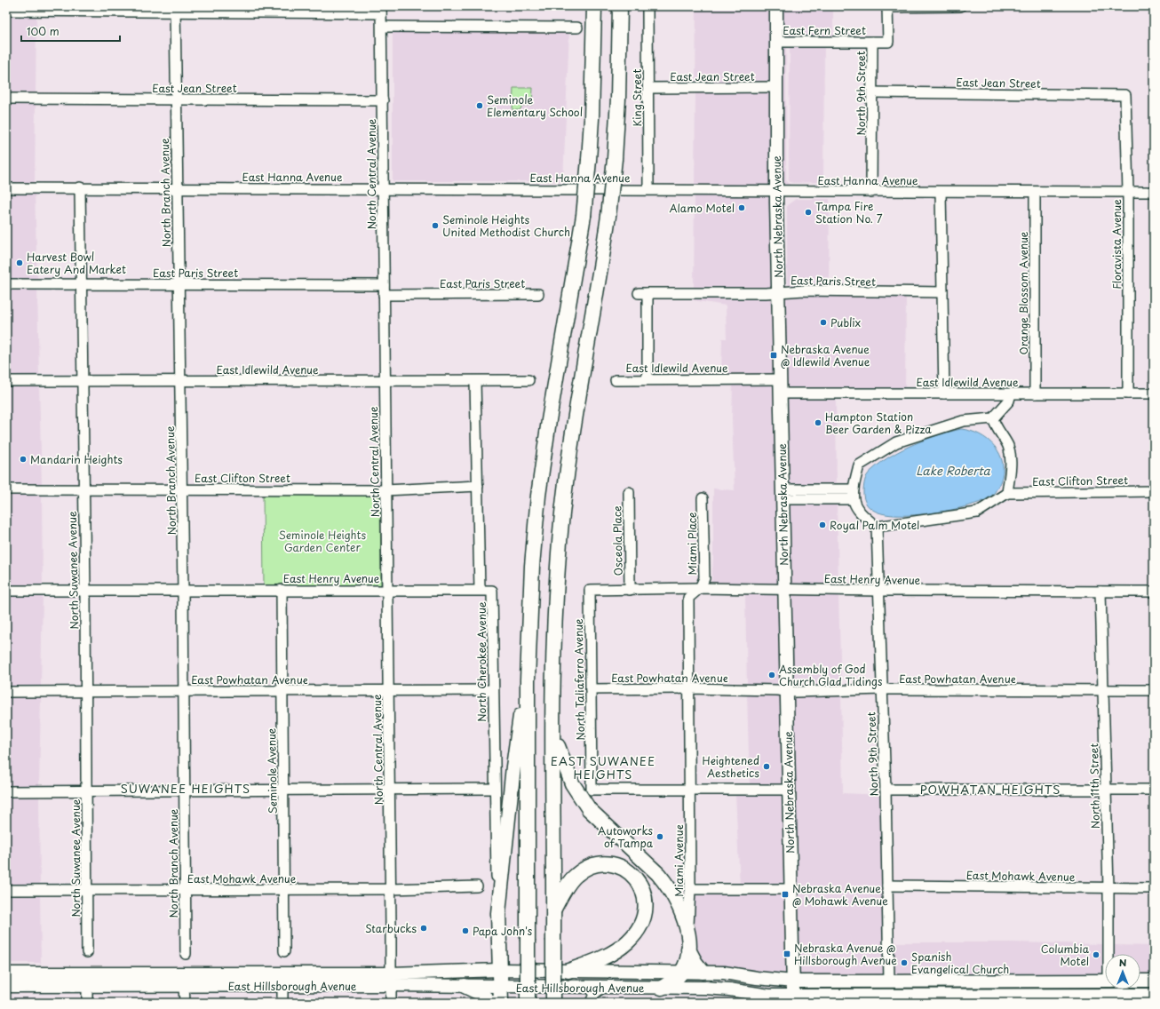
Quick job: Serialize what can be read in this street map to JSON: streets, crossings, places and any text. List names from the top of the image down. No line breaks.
{"streets":{"main road":["North Nebraska Avenue","East Hillsborough Avenue"],"street":["East Fern Street","East Jean Street","North 9th Street","King Street","North Central Avenue","East Hanna Avenue","North Branch Avenue","Floravista Avenue","East Paris Street","Orange Blossom Avenue","East Idlewild Avenue","East Clifton Street","Osceola Place","Miami Place","North Suwanee Avenue","East Henry Avenue","North Cherokee Avenue","East Powhatan Avenue","North Taliaferro Avenue","Seminole Avenue","North 11th Street","Miami Avenue","East Mohawk Avenue"]},"crossings":[["East Fern Street","North 9th Street"],["East Fern Street","North Nebraska Avenue"],["East Jean Street","North 9th Street"],["East Jean Street","King Street"],["East Jean Street","North Central Avenue"],["East Jean Street","North Branch Avenue"],["East Jean Street","North Nebraska Avenue"],["East Jean Street","Floravista Avenue"],["North 9th Street","East Hanna Avenue"],["North 9th Street","East Henry Avenue"],["North 9th Street","East Powhatan Avenue"],["North 9th Street","East Mohawk Avenue"],["North 9th Street","East Hillsborough Avenue"],["King Street","East Hanna Avenue"],["North Central Avenue","East Hanna Avenue"],["North Central Avenue","East Paris Street"],["North Central Avenue","East Idlewild Avenue"],["North Central Avenue","East Clifton Street"],["North Central Avenue","East Henry Avenue"],["North Central Avenue","East Powhatan Avenue"],["North Central Avenue","East Mohawk Avenue"],["North Central Avenue","East Hillsborough Avenue"],["East Hanna Avenue","North Branch Avenue"],["East Hanna Avenue","North Nebraska Avenue"],["East Hanna Avenue","Floravista Avenue"],["East Hanna Avenue","Orange Blossom Avenue"],["East Hanna Avenue","North Suwanee Avenue"],["North Branch Avenue","East Paris Street"],["North Branch Avenue","East Idlewild Avenue"],["North Branch Avenue","East Clifton Street"],["North Branch Avenue","East Henry Avenue"],["North Branch Avenue","East Powhatan Avenue"],["North Branch Avenue","East Mohawk Avenue"],["North Nebraska Avenue","East Paris Street"],["North Nebraska Avenue","East Idlewild Avenue"],["North Nebraska Avenue","East Henry Avenue"],["North Nebraska Avenue","East Powhatan Avenue"],["North Nebraska Avenue","East Hillsborough Avenue"],["Floravista Avenue","East Idlewild Avenue"],["East Paris Street","East Idlewild Avenue"],["East Paris Street","North Suwanee Avenue"],["Orange Blossom Avenue","East Idlewild Avenue"],["East Idlewild Avenue","North Suwanee Avenue"],["East Idlewild Avenue","North Cherokee Avenue"],["East Clifton Street","North Suwanee Avenue"],["East Clifton Street","North Cherokee Avenue"],["Osceola Place","East Henry Avenue"],["Miami Place","East Henry Avenue"],["Miami Place","Miami Avenue"],["North Suwanee Avenue","East Henry Avenue"],["North Suwanee Avenue","East Powhatan Avenue"],["North Suwanee Avenue","East Mohawk Avenue"],["East Henry Avenue","North Cherokee Avenue"],["East Henry Avenue","North Taliaferro Avenue"],["East Henry Avenue","Seminole Avenue"],["East Henry Avenue","North 11th Street"],["East Henry Avenue","Miami Avenue"],["North Cherokee Avenue","East Powhatan Avenue"],["East Powhatan Avenue","North Taliaferro Avenue"],["East Powhatan Avenue","Seminole Avenue"],["East Powhatan Avenue","North 11th Street"],["East Powhatan Avenue","Miami Avenue"],["North Taliaferro Avenue","Miami Avenue"],["Seminole Avenue","East Mohawk Avenue"],["North 11th Street","East Mohawk Avenue"]],"districts":["EAST SUWANEE HEIGHTS","SUWANEE HEIGHTS","POWHATAN HEIGHTS"],"water":["Lake Roberta"],"parks":["Seminole Heights Garden Center"],"places":{"other":["Seminole Elementary School","Alamo Motel","Tampa Fire Station No. 7","Seminole Heights United Methodist Church","Harvest Bowl Eatery And Market","Publix","Hampton Station Beer Garden & Pizza","Mandarin Heights","Royal Palm Motel","Assembly of God Church Glad Tidings","Heightened Aesthetics","Autoworks of Tampa","Starbucks","Papa John's","Columbia Motel","Spanish Evangelical Church"],"transit":["Nebraska Avenue @ Idlewild Avenue","Nebraska Avenue @ Mohawk Avenue","Nebraska Avenue @ Hillsborough Avenue"]},"scale_bar":"100 m","north":"top"}
